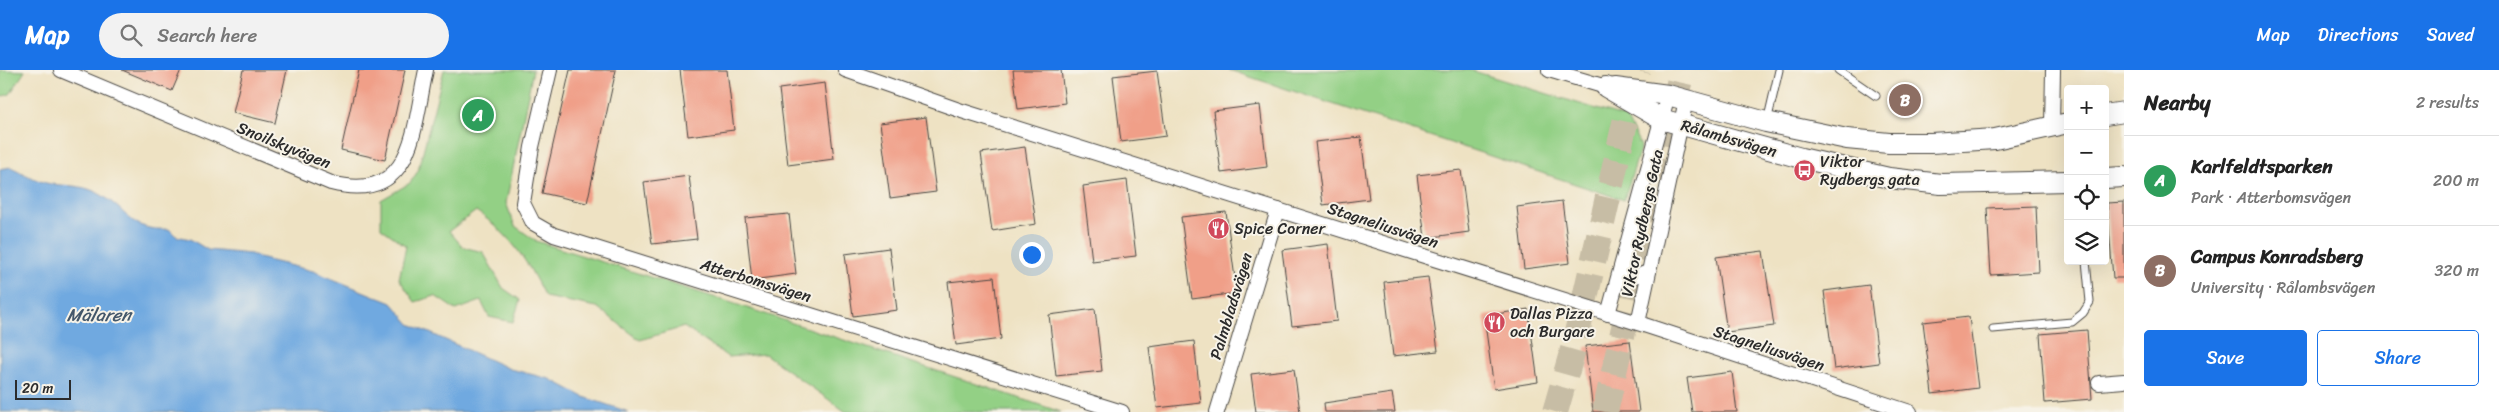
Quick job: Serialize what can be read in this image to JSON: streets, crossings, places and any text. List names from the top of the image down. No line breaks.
{"streets":{"street":["Rålambsvägen","Snoilskyvägen","Viktor Rydbergs Gata","Stagneliusvägen","Atterbomsvägen","Palmbladsvägen"]},"crossings":[["Rålambsvägen","Viktor Rydbergs Gata"],["Viktor Rydbergs Gata","Stagneliusvägen"],["Stagneliusvägen","Palmbladsvägen"]],"water":["Mälaren"],"places":{"bus stop":["Viktor Rydbergs gata"],"restaurant":["Spice Corner","Dallas Pizza och Burgare"]},"scale_bar":"20 m","page":{"header":"Map","search":"Search here","nav":["Map","Directions","Saved"],"heading":["Nearby","2 results"],"pins":["B","A"],"map_buttons":["+","−"],"list":[{"mark":"A","name":"Karlfeldtsparken","note":"Park · Atterbomsvägen","value":"200 m"},{"mark":"B","name":"Campus Konradsberg","note":"University · Rålambsvägen","value":"320 m"}],"buttons":["Save","Share"],"scale":"20 m"}}
